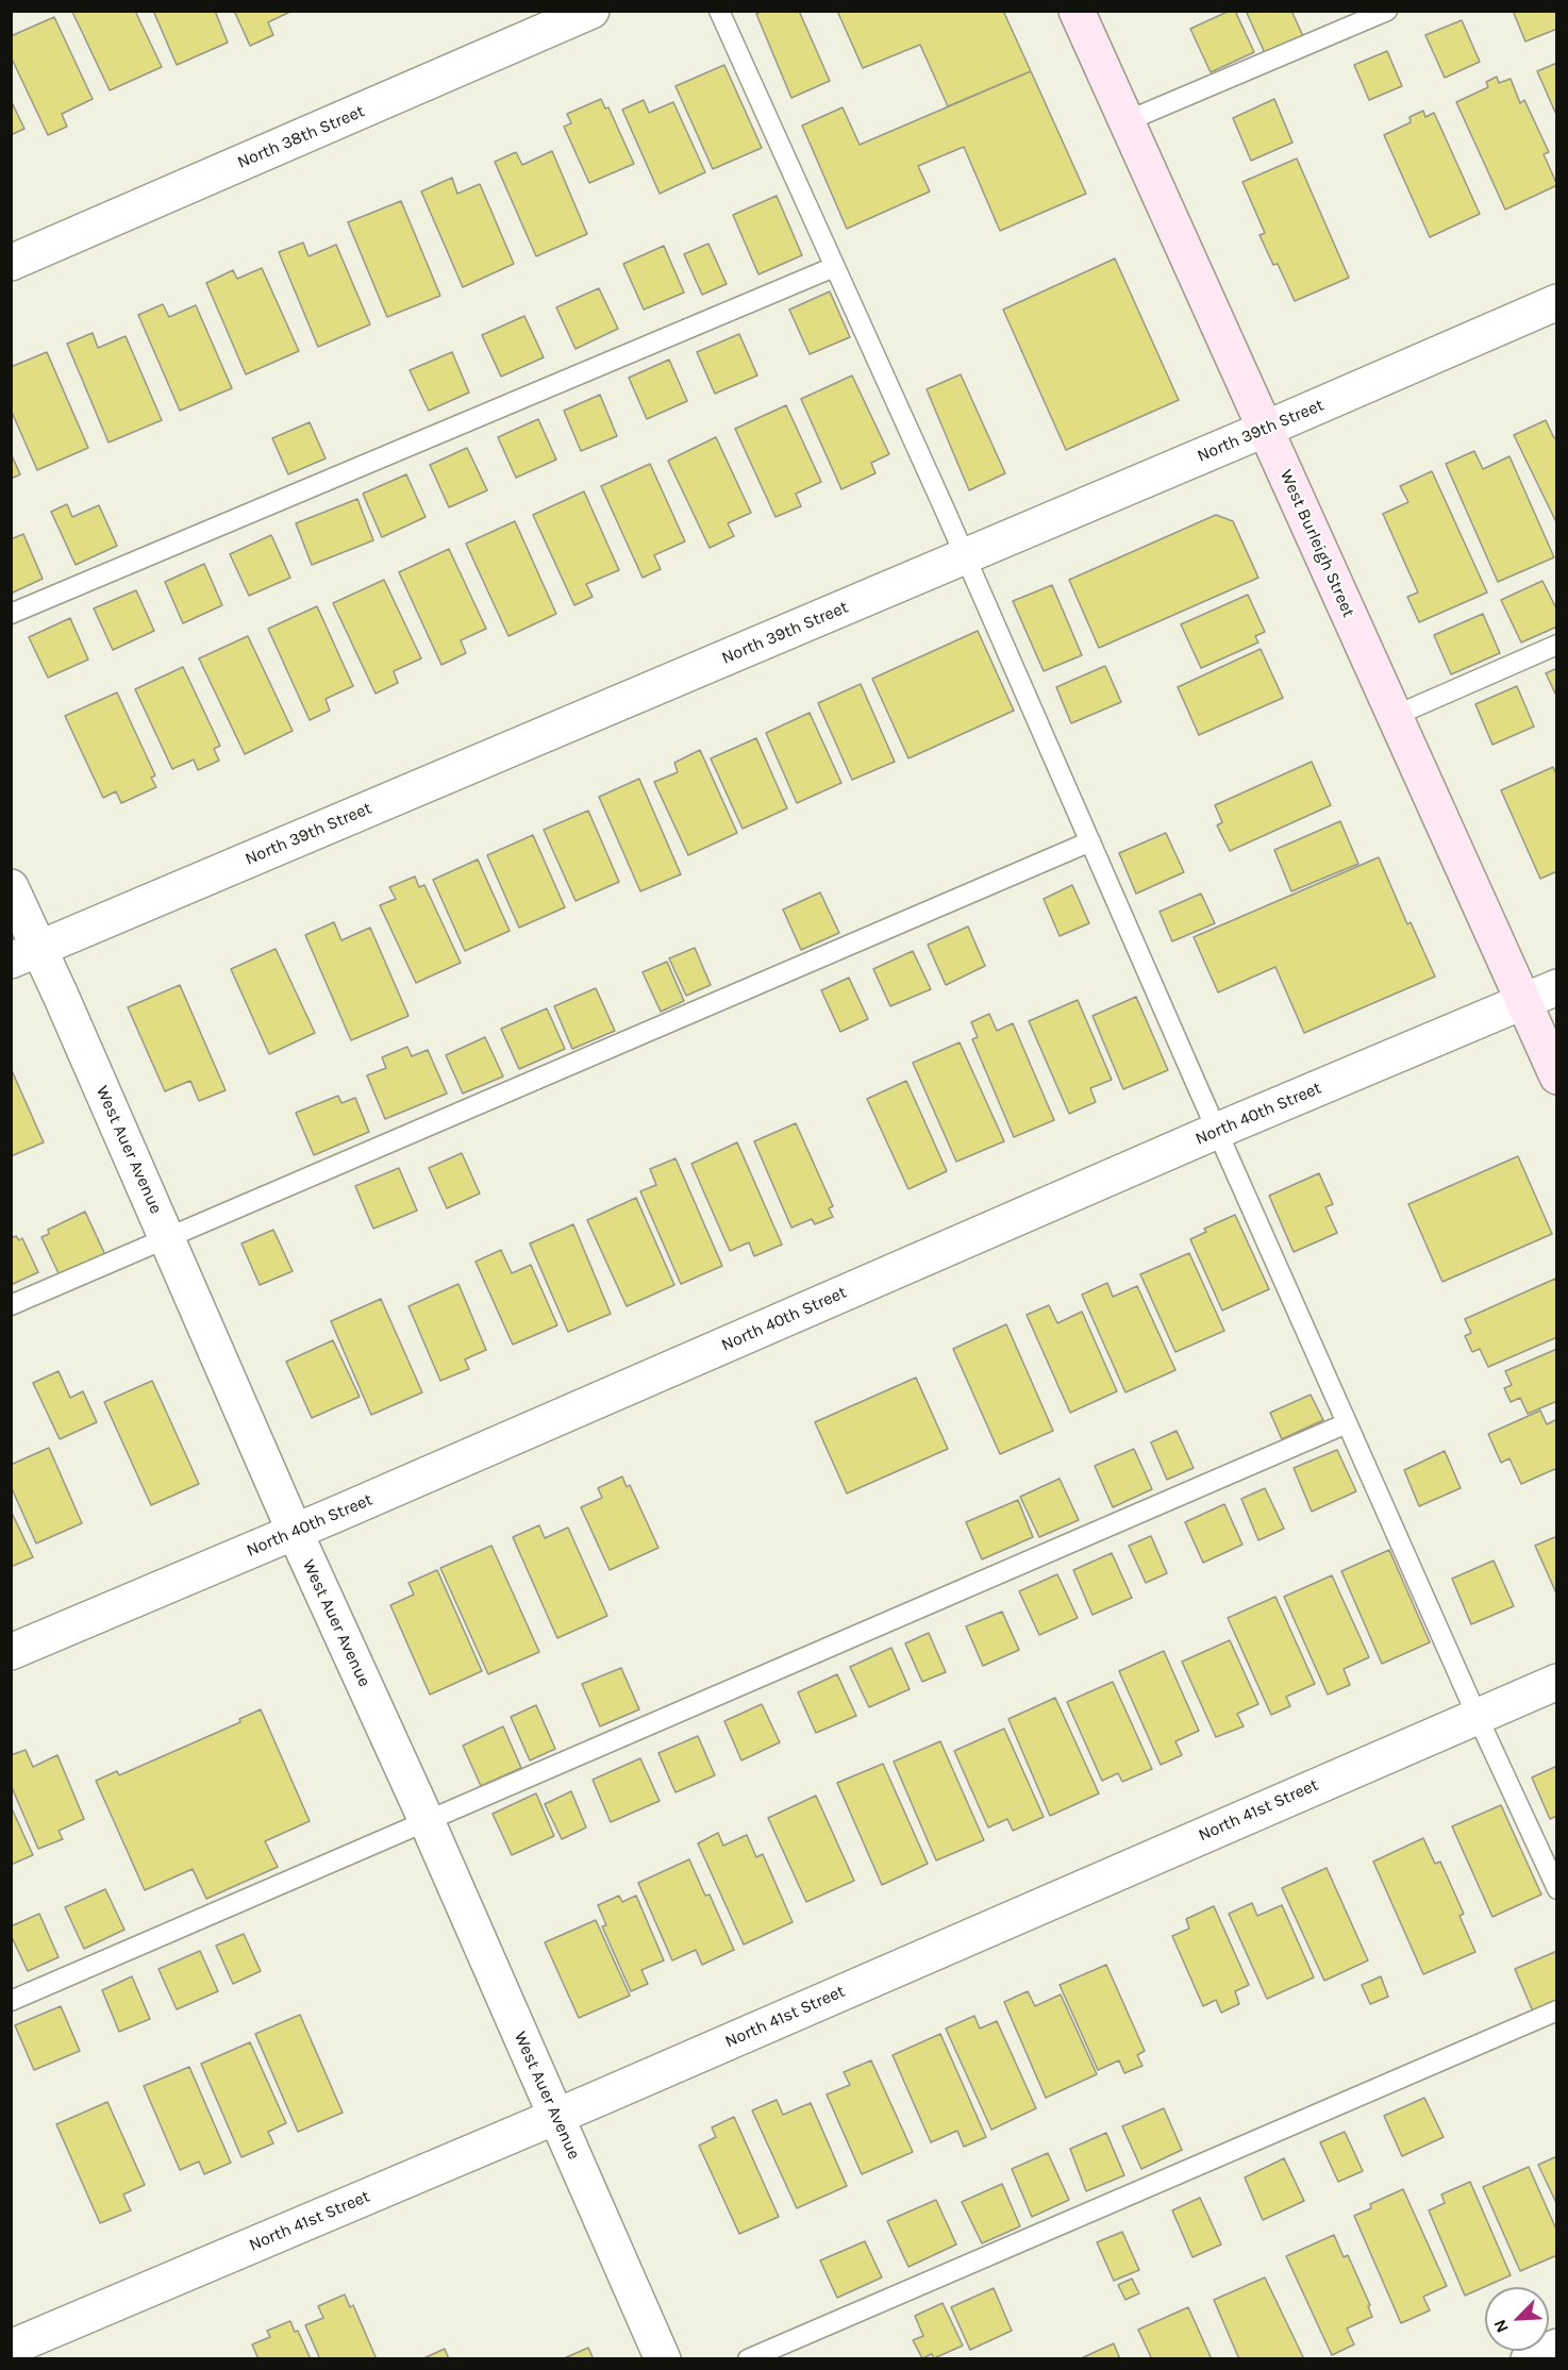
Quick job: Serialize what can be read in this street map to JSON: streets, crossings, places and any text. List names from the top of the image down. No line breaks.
{"streets":{"main road":["West Burleigh Street"],"street":["North 38th Street","North 39th Street","North 40th Street","West Auer Avenue","North 41st Street"]},"crossings":[["North 39th Street","West Burleigh Street"],["North 39th Street","West Auer Avenue"],["West Burleigh Street","North 40th Street"],["North 40th Street","West Auer Avenue"],["West Auer Avenue","North 41st Street"]],"north":"bottom left"}
